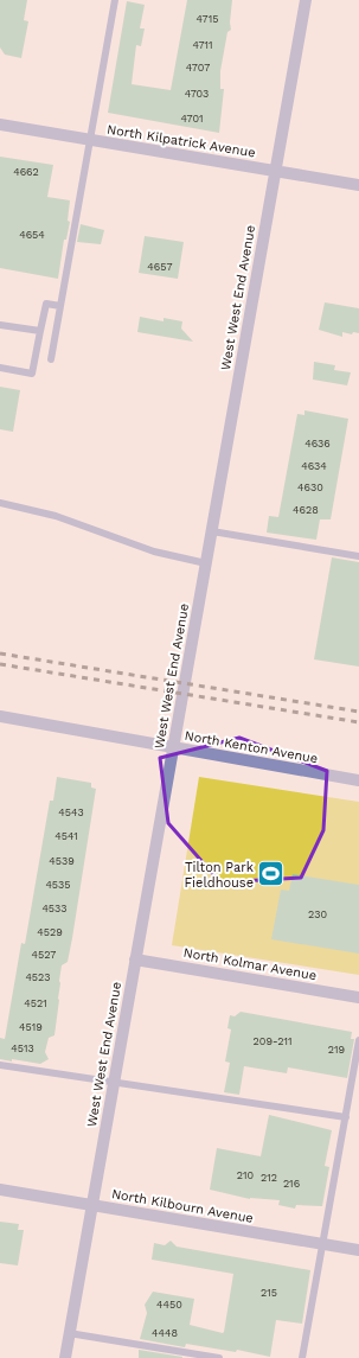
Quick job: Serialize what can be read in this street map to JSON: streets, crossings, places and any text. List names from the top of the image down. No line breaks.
{"streets":{"street":["North Kilpatrick Avenue","West West End Avenue","North Kenton Avenue","North Kolmar Avenue","North Kilbourn Avenue"]},"crossings":[["North Kilpatrick Avenue","West West End Avenue"],["West West End Avenue","North Kenton Avenue"],["West West End Avenue","North Kolmar Avenue"],["West West End Avenue","North Kilbourn Avenue"]],"places":{"sports":["Tilton Park Fieldhouse"]},"house_numbers":["4715","4711","4707","4703","4701","4662","4654","4657","4636","4634","4630","4628","4543","4541","4539","4535","4533","230","4529","4527","4523","4521","4519","209-211","4513","219","210","212","216","215","4450","4448"]}
